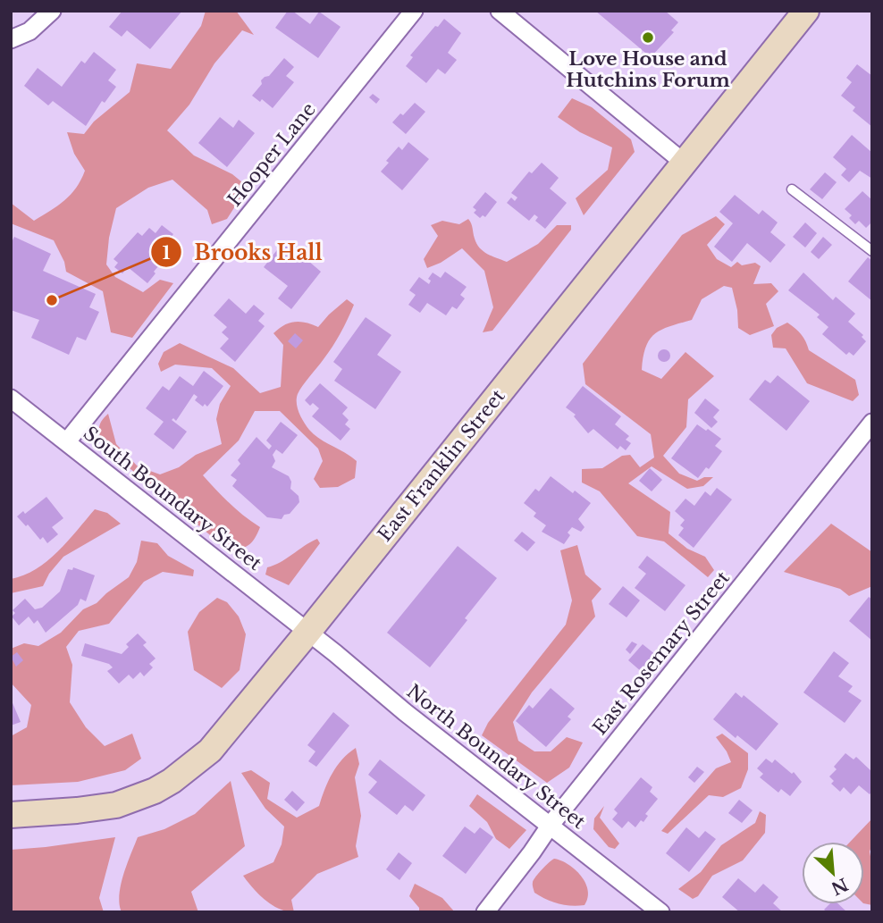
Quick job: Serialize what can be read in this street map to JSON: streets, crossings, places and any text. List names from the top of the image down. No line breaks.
{"streets":{"main road":["East Franklin Street"],"street":["Hooper Lane","South Boundary Street","East Rosemary Street","North Boundary Street"]},"crossings":[["Hooper Lane","South Boundary Street"],["East Franklin Street","South Boundary Street"],["East Franklin Street","North Boundary Street"],["South Boundary Street","North Boundary Street"],["East Rosemary Street","North Boundary Street"]],"places":["Love House and Hutchins Forum","Brooks Hall"],"north":"bottom right"}
